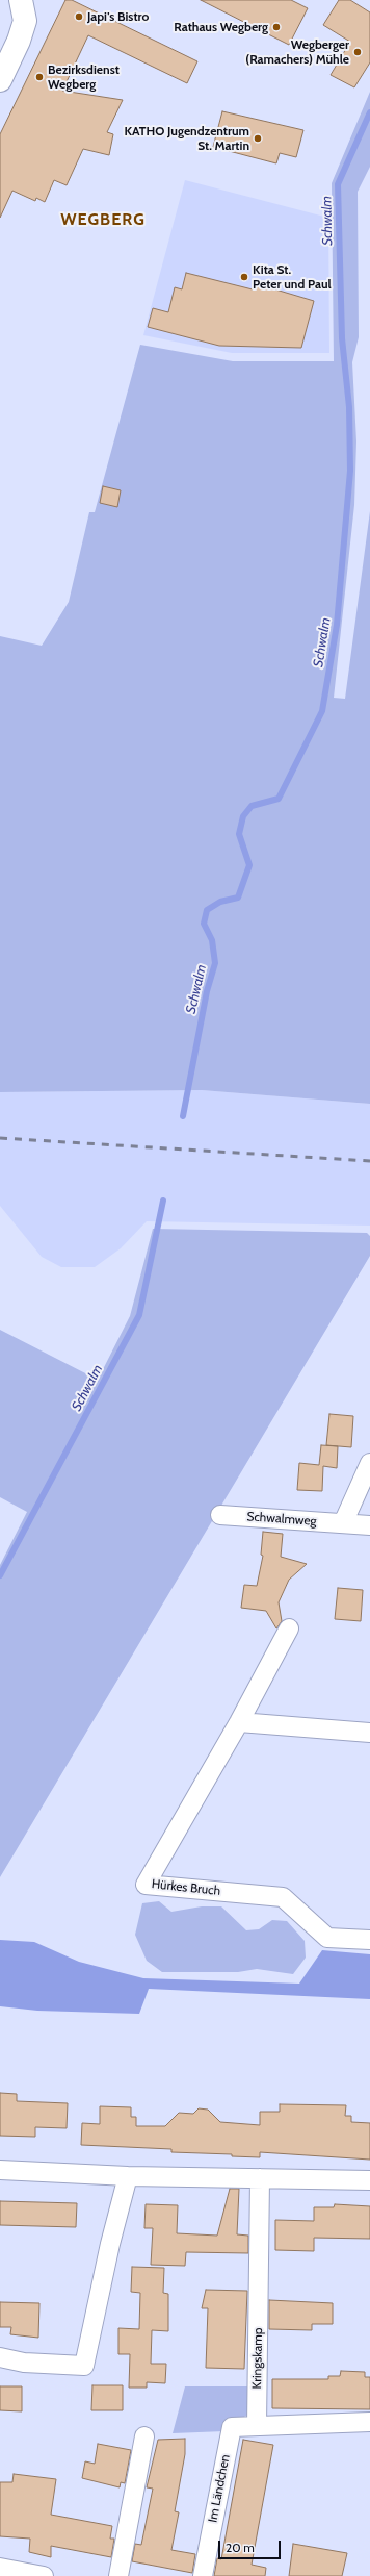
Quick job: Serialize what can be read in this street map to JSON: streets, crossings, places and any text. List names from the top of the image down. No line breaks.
{"streets":{"street":["Schwalmweg","Hürkes Bruch","Kringskamp","Im Ländchen"]},"crossings":[["Kringskamp","Im Ländchen"]],"districts":["WEGBERG"],"water":["Schwalm"],"places":["Japi's Bistro","Rathaus Wegberg","Wegberger (Ramachers) Mühle","Bezirksdienst Wegberg","KATHO Jugendzentrum St. Martin","Kita St. Peter und Paul"],"scale_bar":"20 m"}
